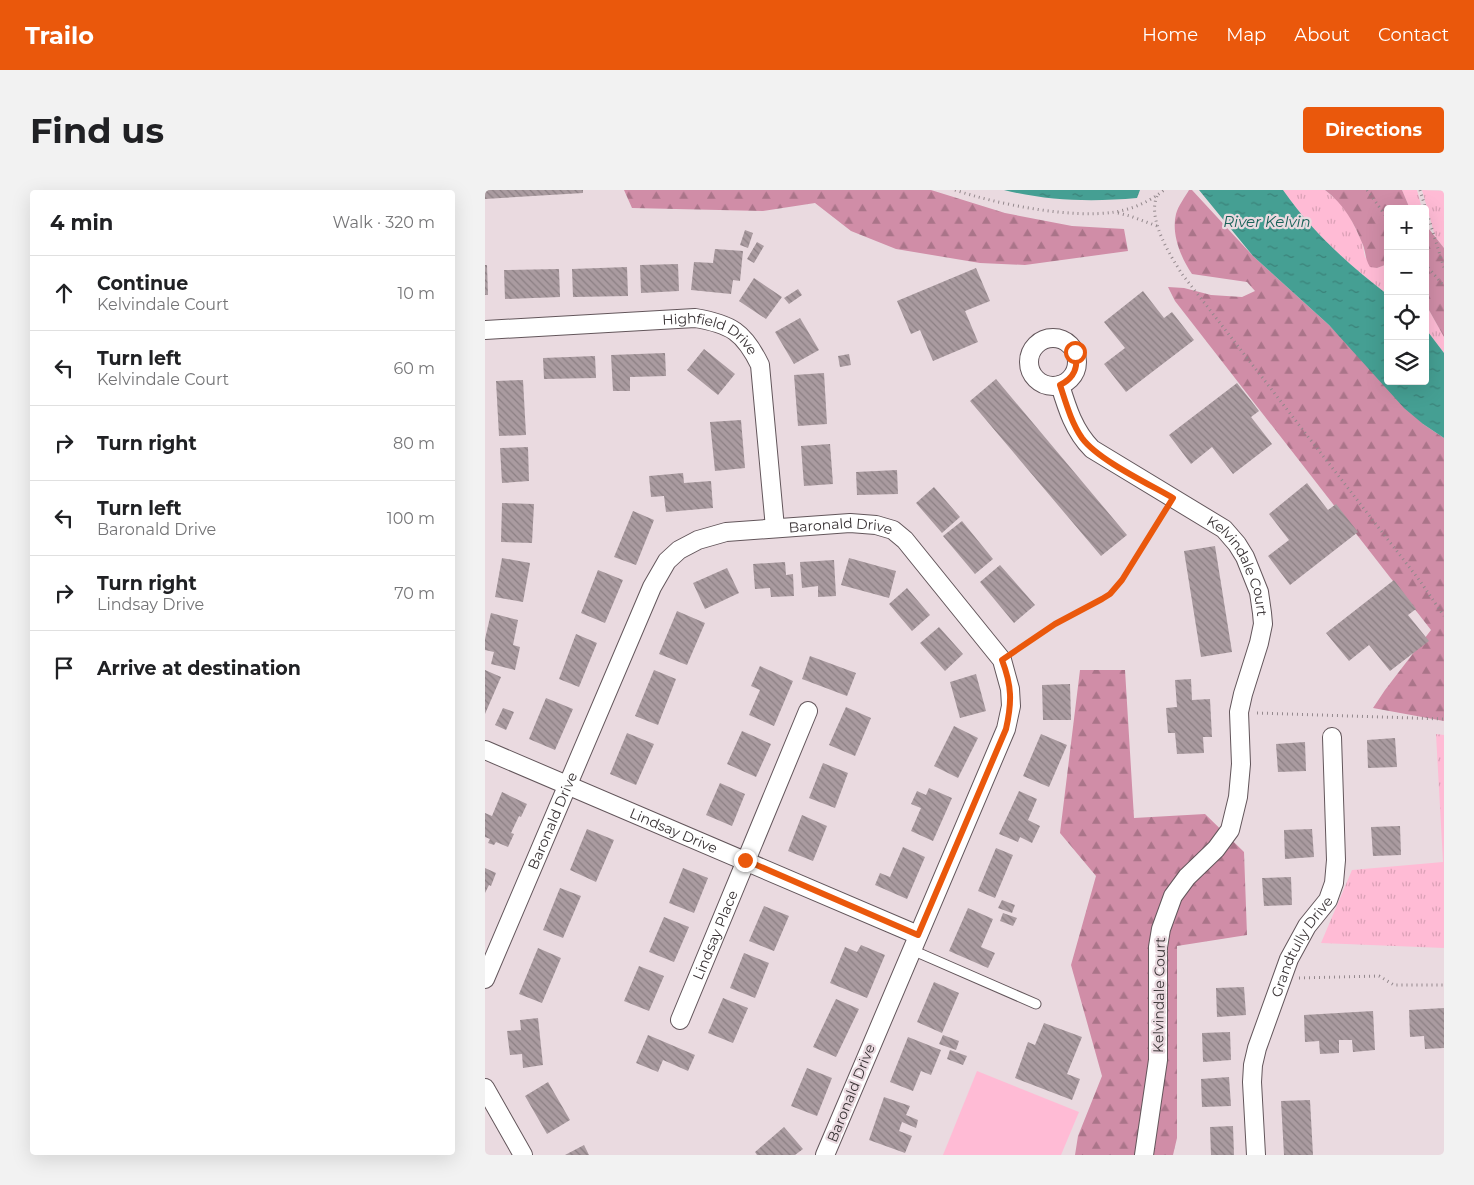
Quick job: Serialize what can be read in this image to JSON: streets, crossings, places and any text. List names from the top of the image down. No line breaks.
{"streets":{"street":["Highfield Drive","Baronald Drive","Kelvindale Court","Lindsay Drive","Lindsay Place","Grandtully Drive"]},"crossings":[["Highfield Drive","Baronald Drive"],["Baronald Drive","Lindsay Drive"],["Lindsay Drive","Lindsay Place"]],"water":["River Kelvin"],"page":{"header":"Trailo","nav":["Home","Map","About","Contact"],"buttons":"Directions","title":"Find us","heading":["4 min","Walk · 320 m"],"map_buttons":["+","−"],"list":[["Continue","Kelvindale Court","10 m"],["Turn left","Kelvindale Court","60 m"],["Turn right","80 m"],["Turn left","Baronald Drive","100 m"],["Turn right","Lindsay Drive","70 m"],"Arrive at destination"]}}
